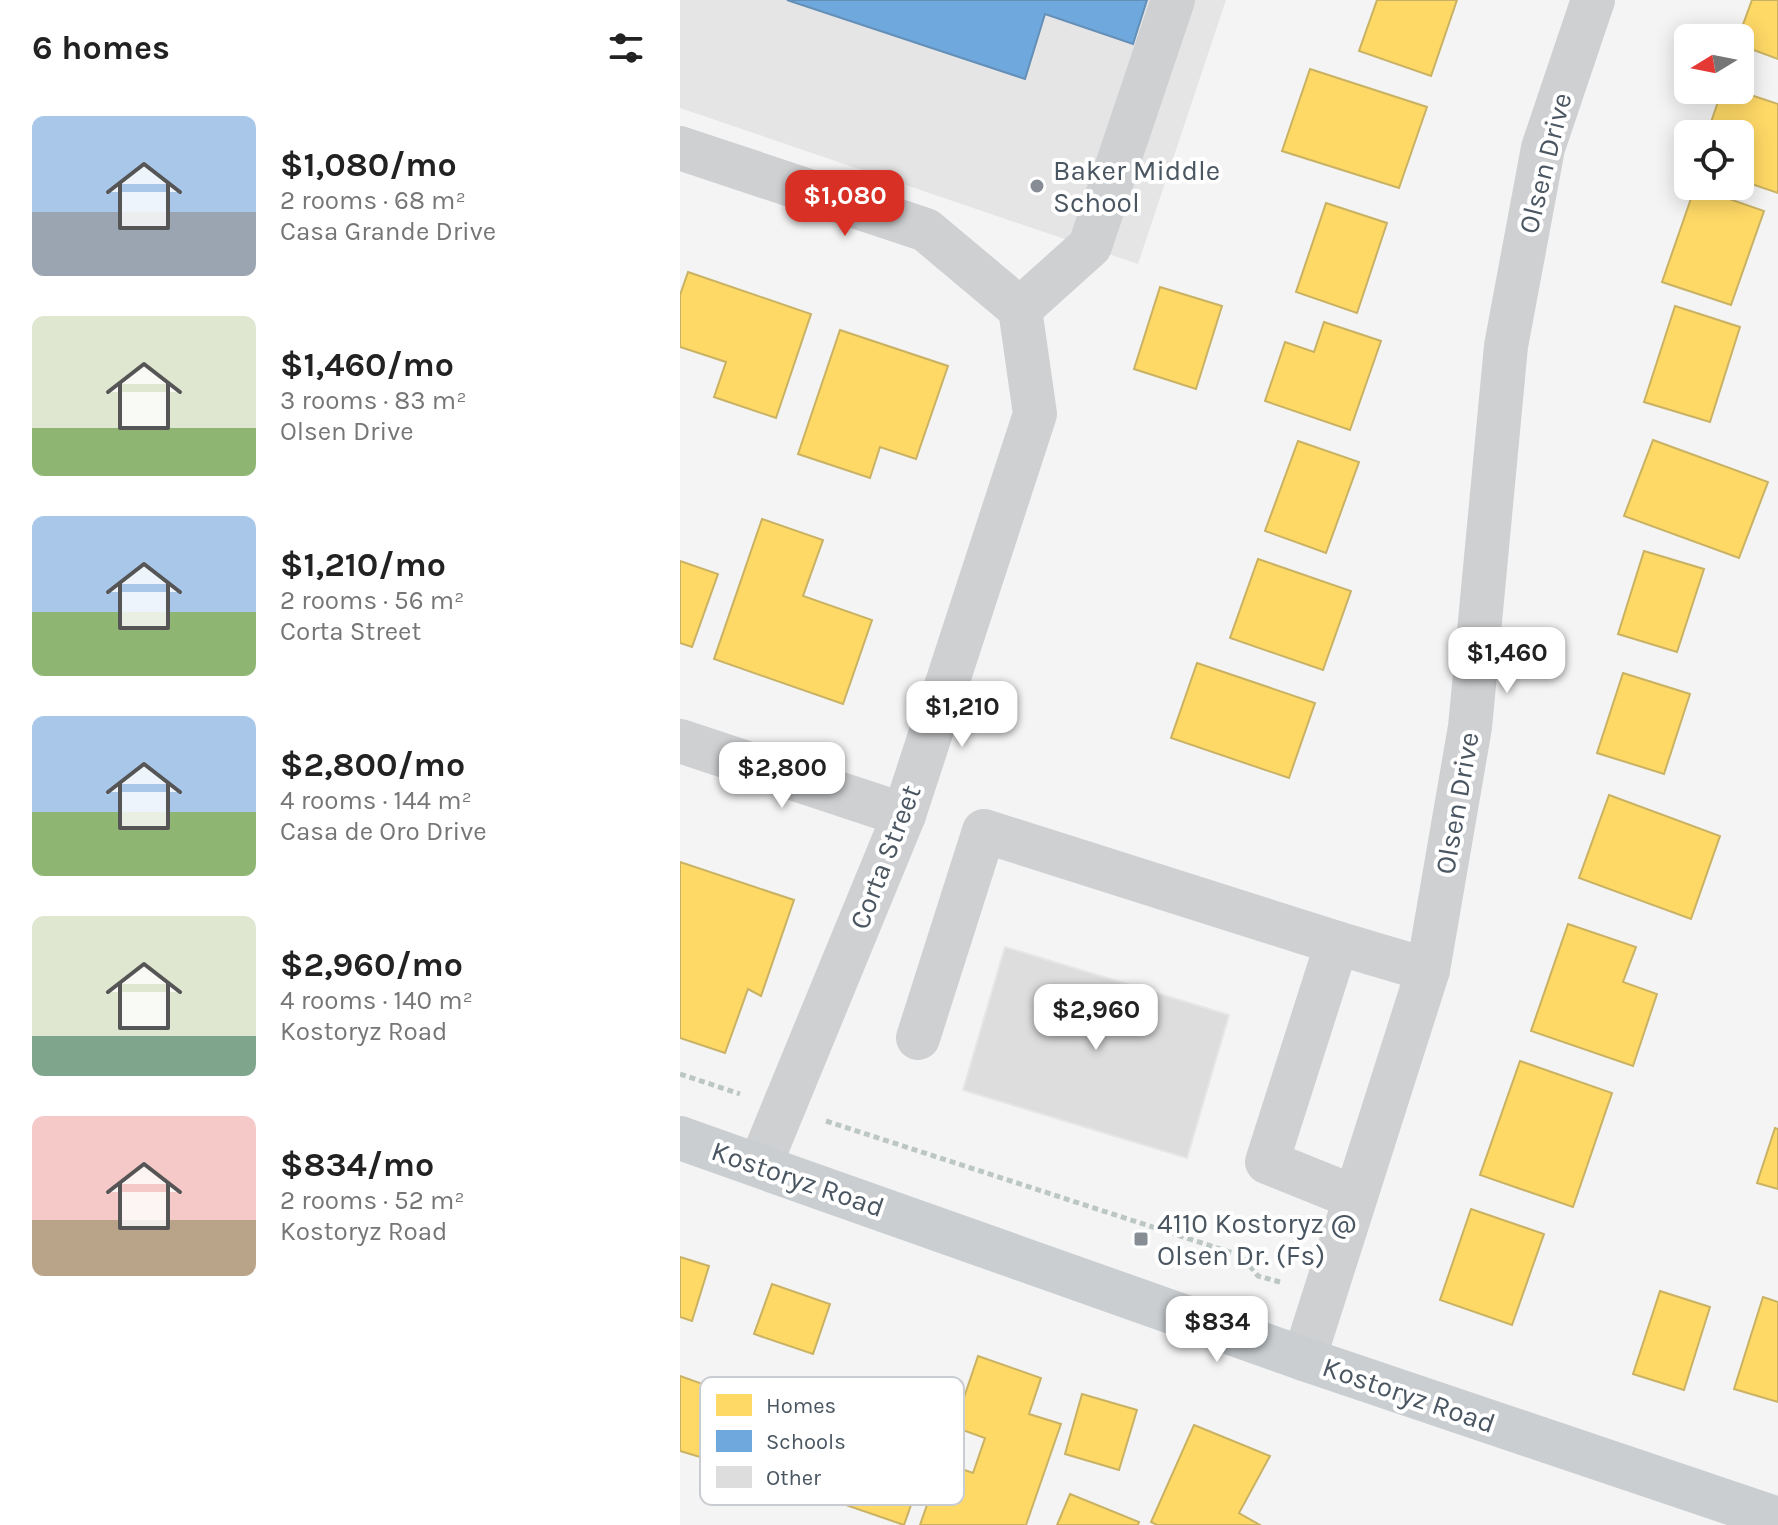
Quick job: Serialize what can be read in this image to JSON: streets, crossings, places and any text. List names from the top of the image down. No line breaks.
{"streets":{"main road":["Kostoryz Road"],"street":["Olsen Drive","Corta Street"]},"crossings":[["Olsen Drive","Kostoryz Road"],["Corta Street","Kostoryz Road"]],"places":{"other":["Baker Middle School"],"transit":["4110 Kostoryz @ Olsen Dr. (Fs)"]},"legend":["Homes","Schools","Other"],"north":"left","page":{"heading":"6 homes","list":[{"name":"$1,080/mo","note":"2 rooms · 68 m² · Casa Grande Drive"},{"name":"$1,460/mo","note":"3 rooms · 83 m² · Olsen Drive"},{"name":"$1,210/mo","note":"2 rooms · 56 m² · Corta Street"},{"name":"$2,800/mo","note":"4 rooms · 144 m² · Casa de Oro Drive"},{"name":"$2,960/mo","note":"4 rooms · 140 m² · Kostoryz Road"},{"name":"$834/mo","note":"2 rooms · 52 m² · Kostoryz Road"}],"price":["$1,080","$1,460","$1,210","$2,800","$2,960","$834"]}}
